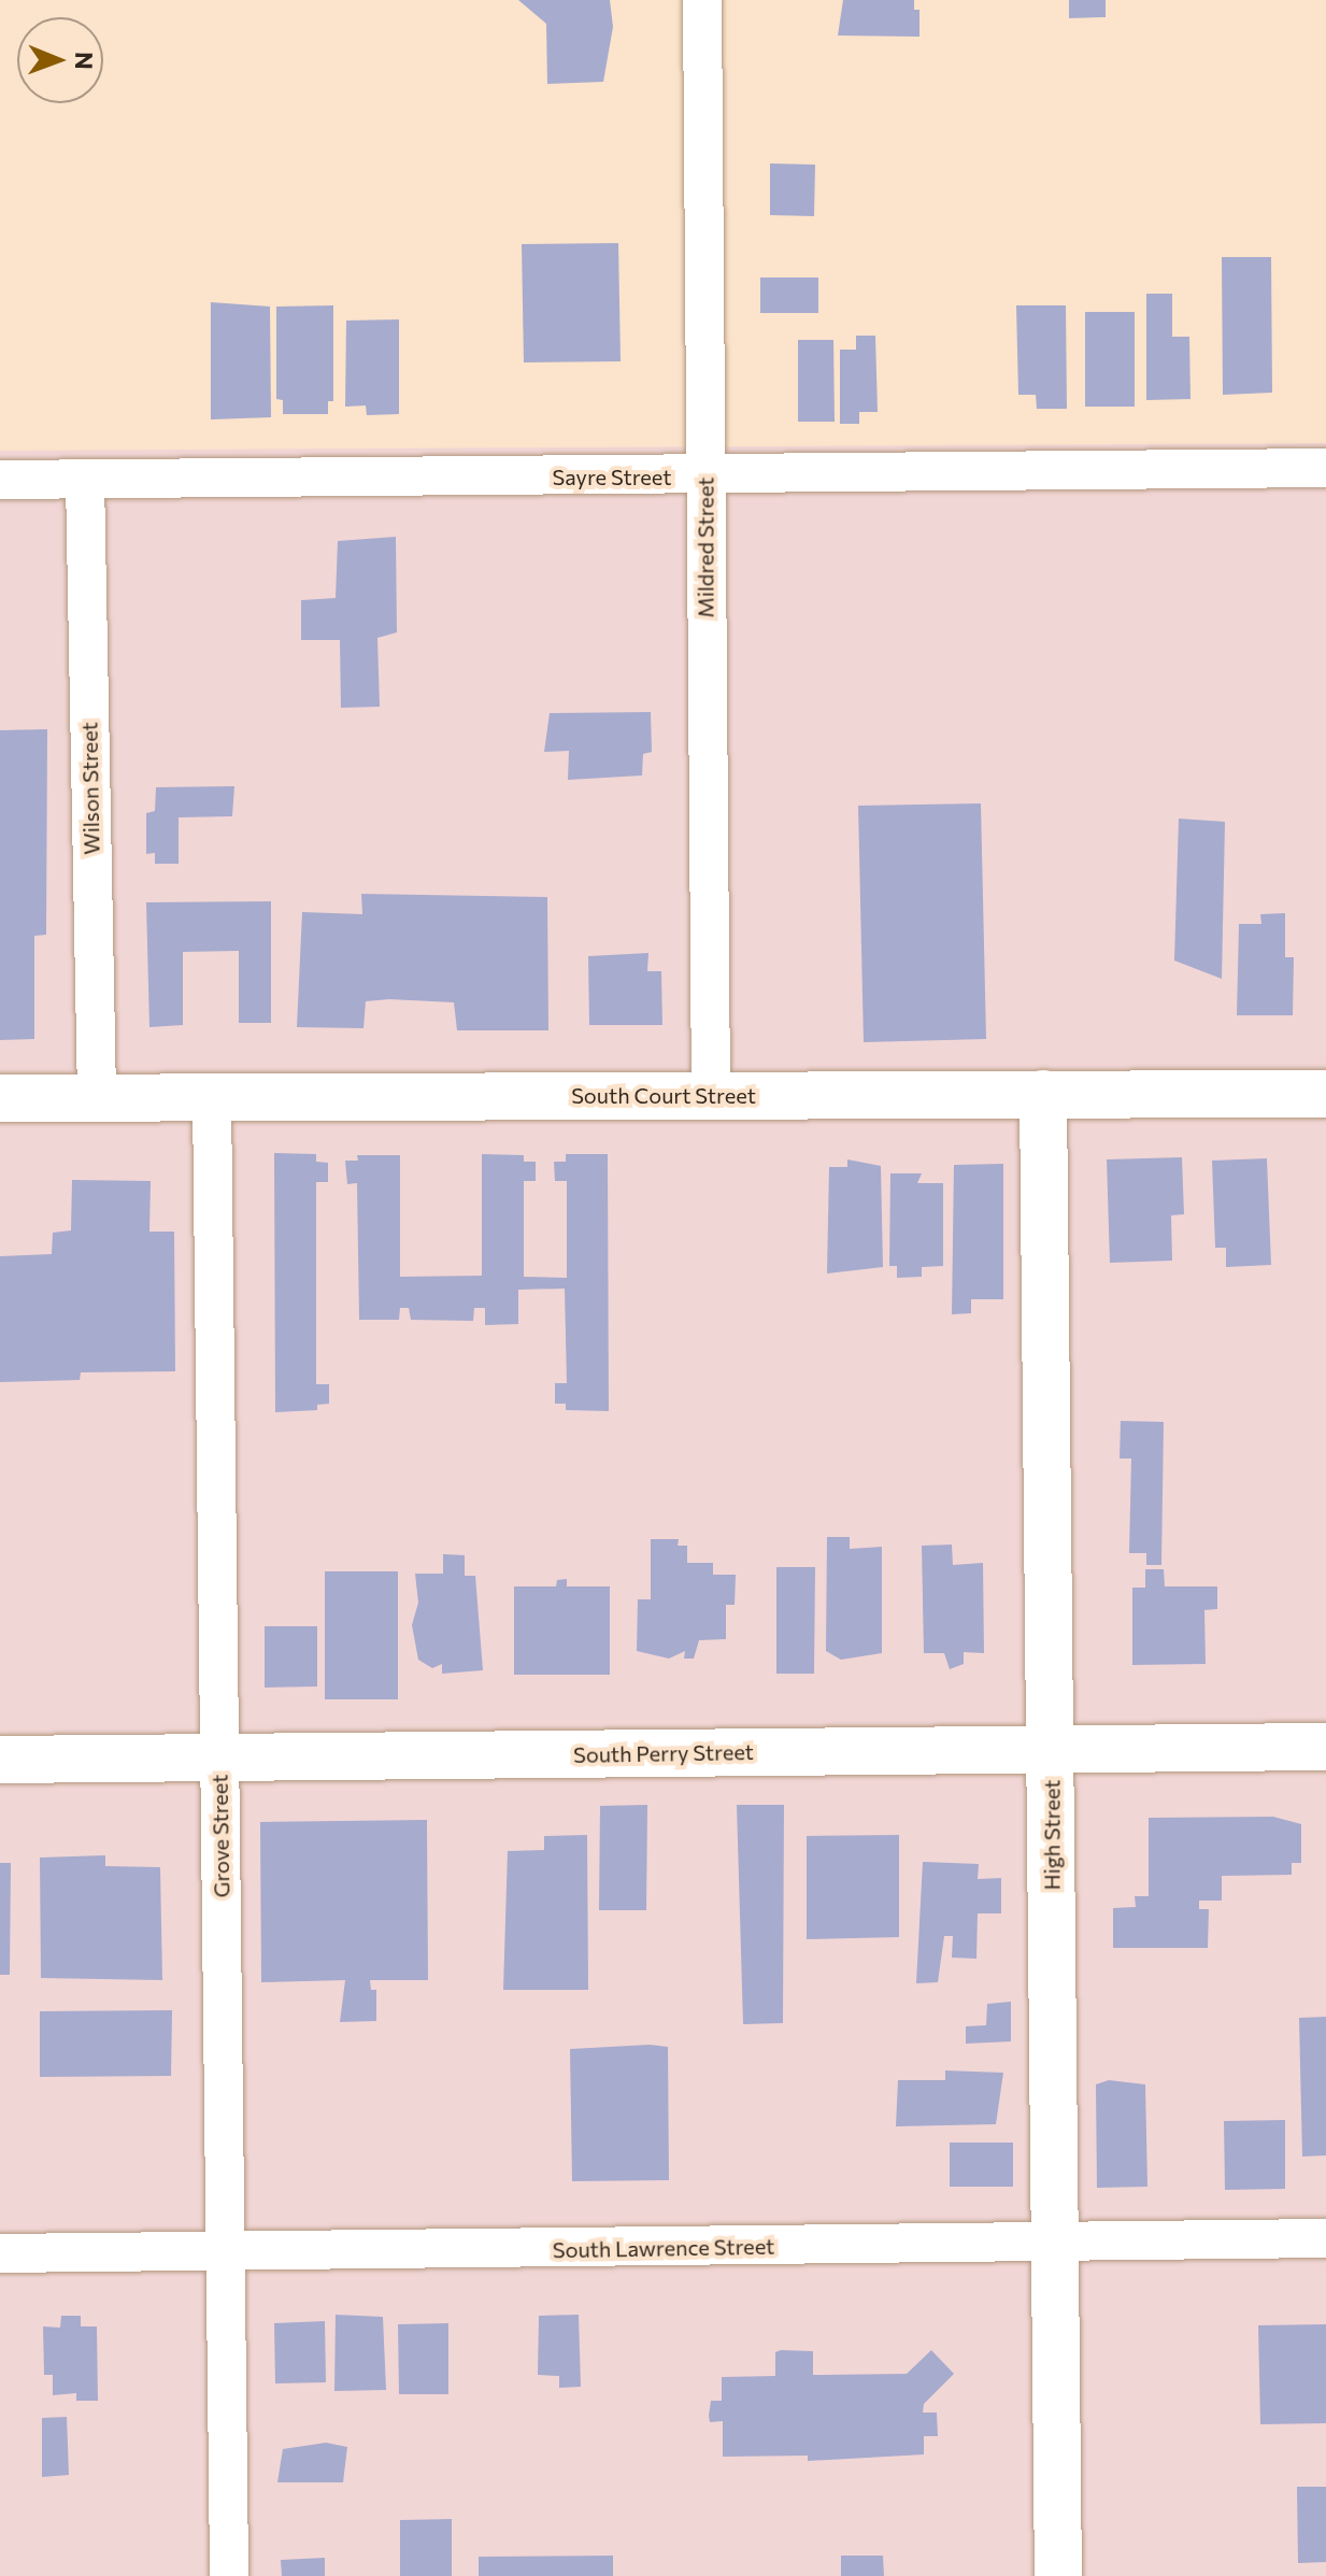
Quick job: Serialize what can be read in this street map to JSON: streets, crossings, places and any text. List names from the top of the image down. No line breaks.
{"streets":{"main road":["South Court Street","South Perry Street","High Street"],"street":["Sayre Street","Mildred Street","Wilson Street","Grove Street","South Lawrence Street"]},"crossings":[["Sayre Street","Mildred Street"],["Sayre Street","Wilson Street"],["Mildred Street","South Court Street"],["Wilson Street","South Court Street"],["South Court Street","High Street"],["South Court Street","Grove Street"],["South Perry Street","High Street"],["South Perry Street","Grove Street"],["High Street","South Lawrence Street"],["Grove Street","South Lawrence Street"]],"north":"right"}
